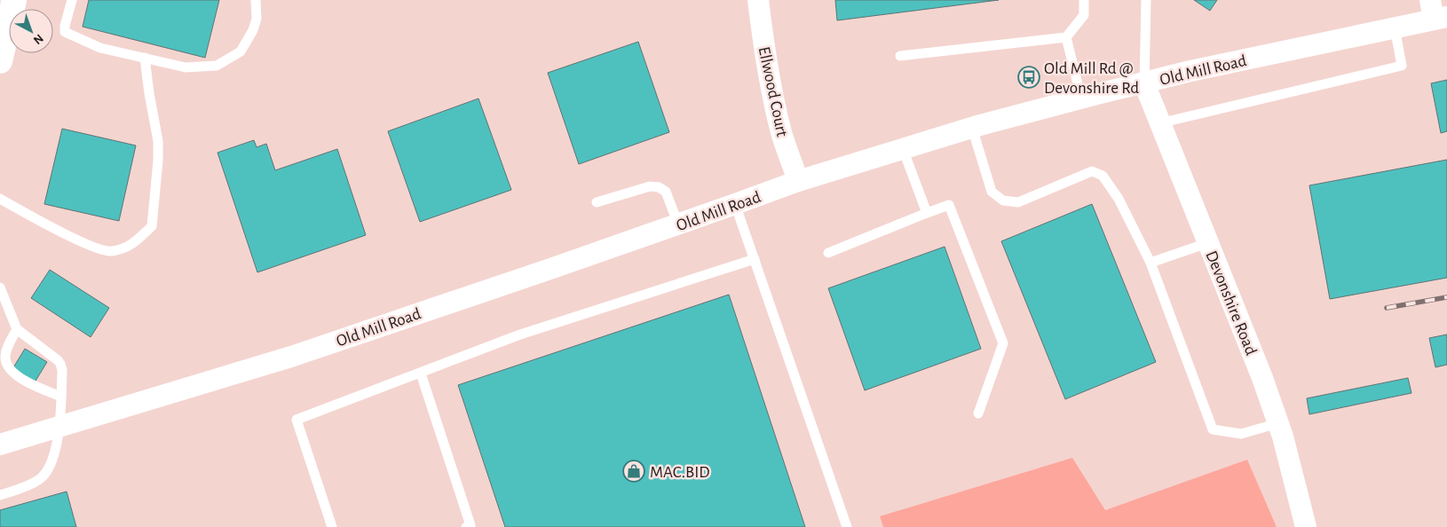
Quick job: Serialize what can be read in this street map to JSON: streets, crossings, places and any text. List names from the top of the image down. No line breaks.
{"streets":{"street":["Old Mill Road","Ellwood Court","Devonshire Road"]},"crossings":[["Old Mill Road","Ellwood Court"],["Old Mill Road","Devonshire Road"]],"places":{"bus stop":["Old Mill Rd @ Devonshire Rd"],"shop":["MAC.BID"]},"north":"bottom right"}
